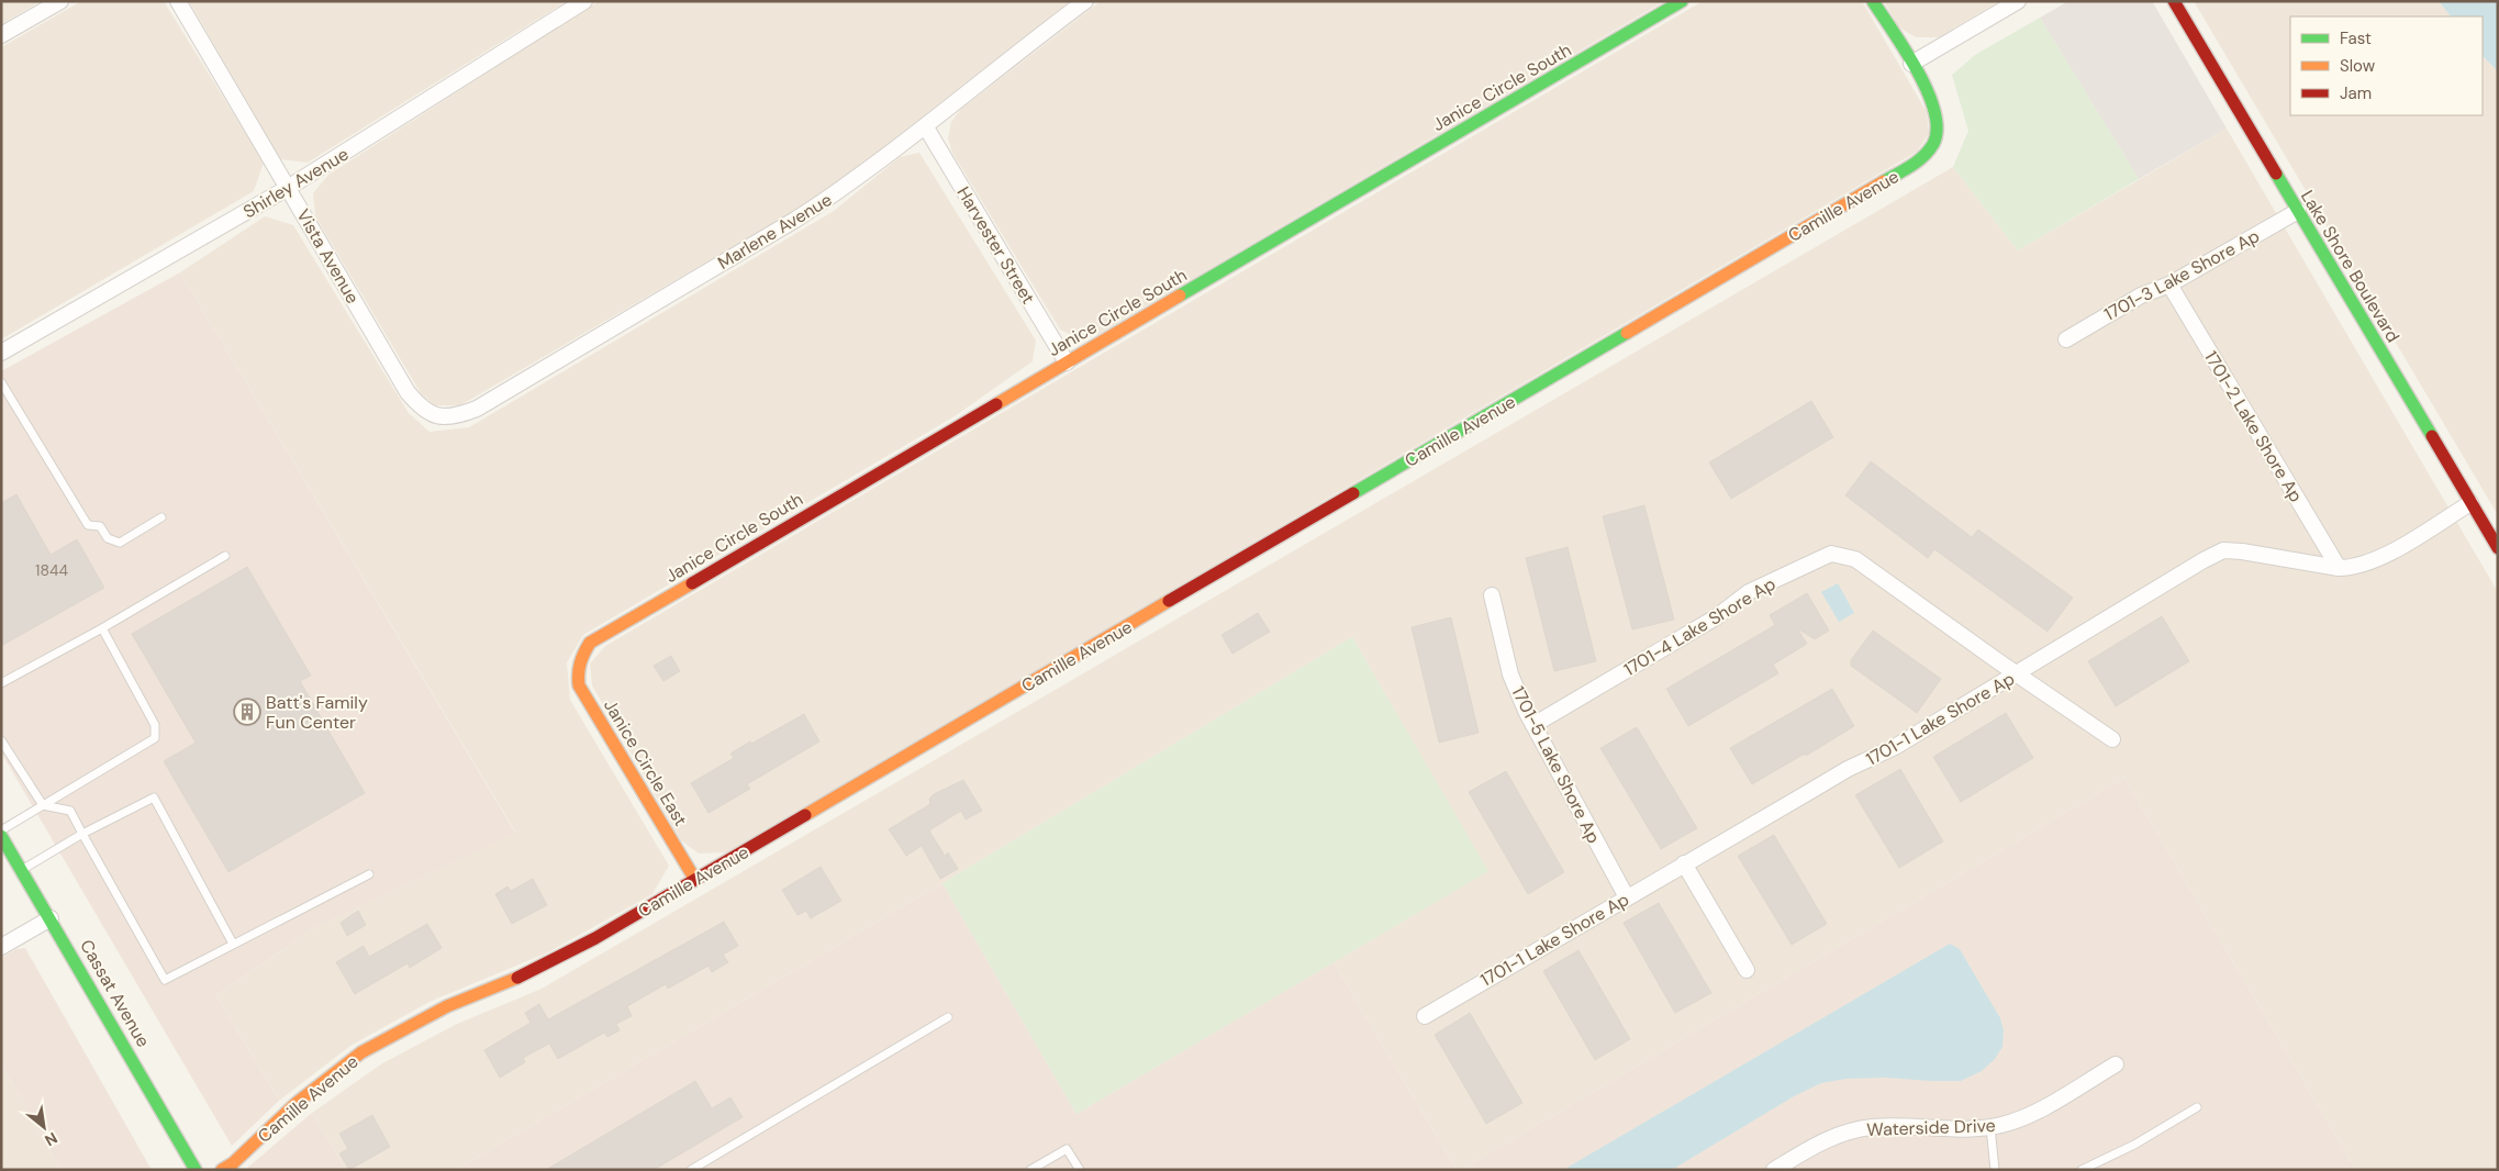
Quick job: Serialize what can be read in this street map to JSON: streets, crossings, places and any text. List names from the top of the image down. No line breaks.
{"streets":{"street":["Janice Circle South","Shirley Avenue","Camille Avenue","Marlene Avenue","Harvester Street","Vista Avenue","Lake Shore Boulevard","1701-3 Lake Shore Ap","1701-2 Lake Shore Ap","1701-4 Lake Shore Ap","1701-1 Lake Shore Ap","Janice Circle East","1701-5 Lake Shore Ap","Cassat Avenue","Waterside Drive"]},"crossings":[["Janice Circle South","Harvester Street"],["Janice Circle South","Janice Circle East"],["Shirley Avenue","Vista Avenue"],["Camille Avenue","Janice Circle East"],["Marlene Avenue","Harvester Street"],["Marlene Avenue","Vista Avenue"],["Lake Shore Boulevard","1701-3 Lake Shore Ap"],["Lake Shore Boulevard","1701-1 Lake Shore Ap"],["1701-3 Lake Shore Ap","1701-2 Lake Shore Ap"],["1701-2 Lake Shore Ap","1701-1 Lake Shore Ap"],["1701-4 Lake Shore Ap","1701-1 Lake Shore Ap"],["1701-4 Lake Shore Ap","1701-5 Lake Shore Ap"],["1701-1 Lake Shore Ap","1701-5 Lake Shore Ap"]],"places":{"building":["Batt's Family Fun Center"]},"house_numbers":["1844"],"legend":["Fast","Slow","Jam"],"north":"bottom right"}
